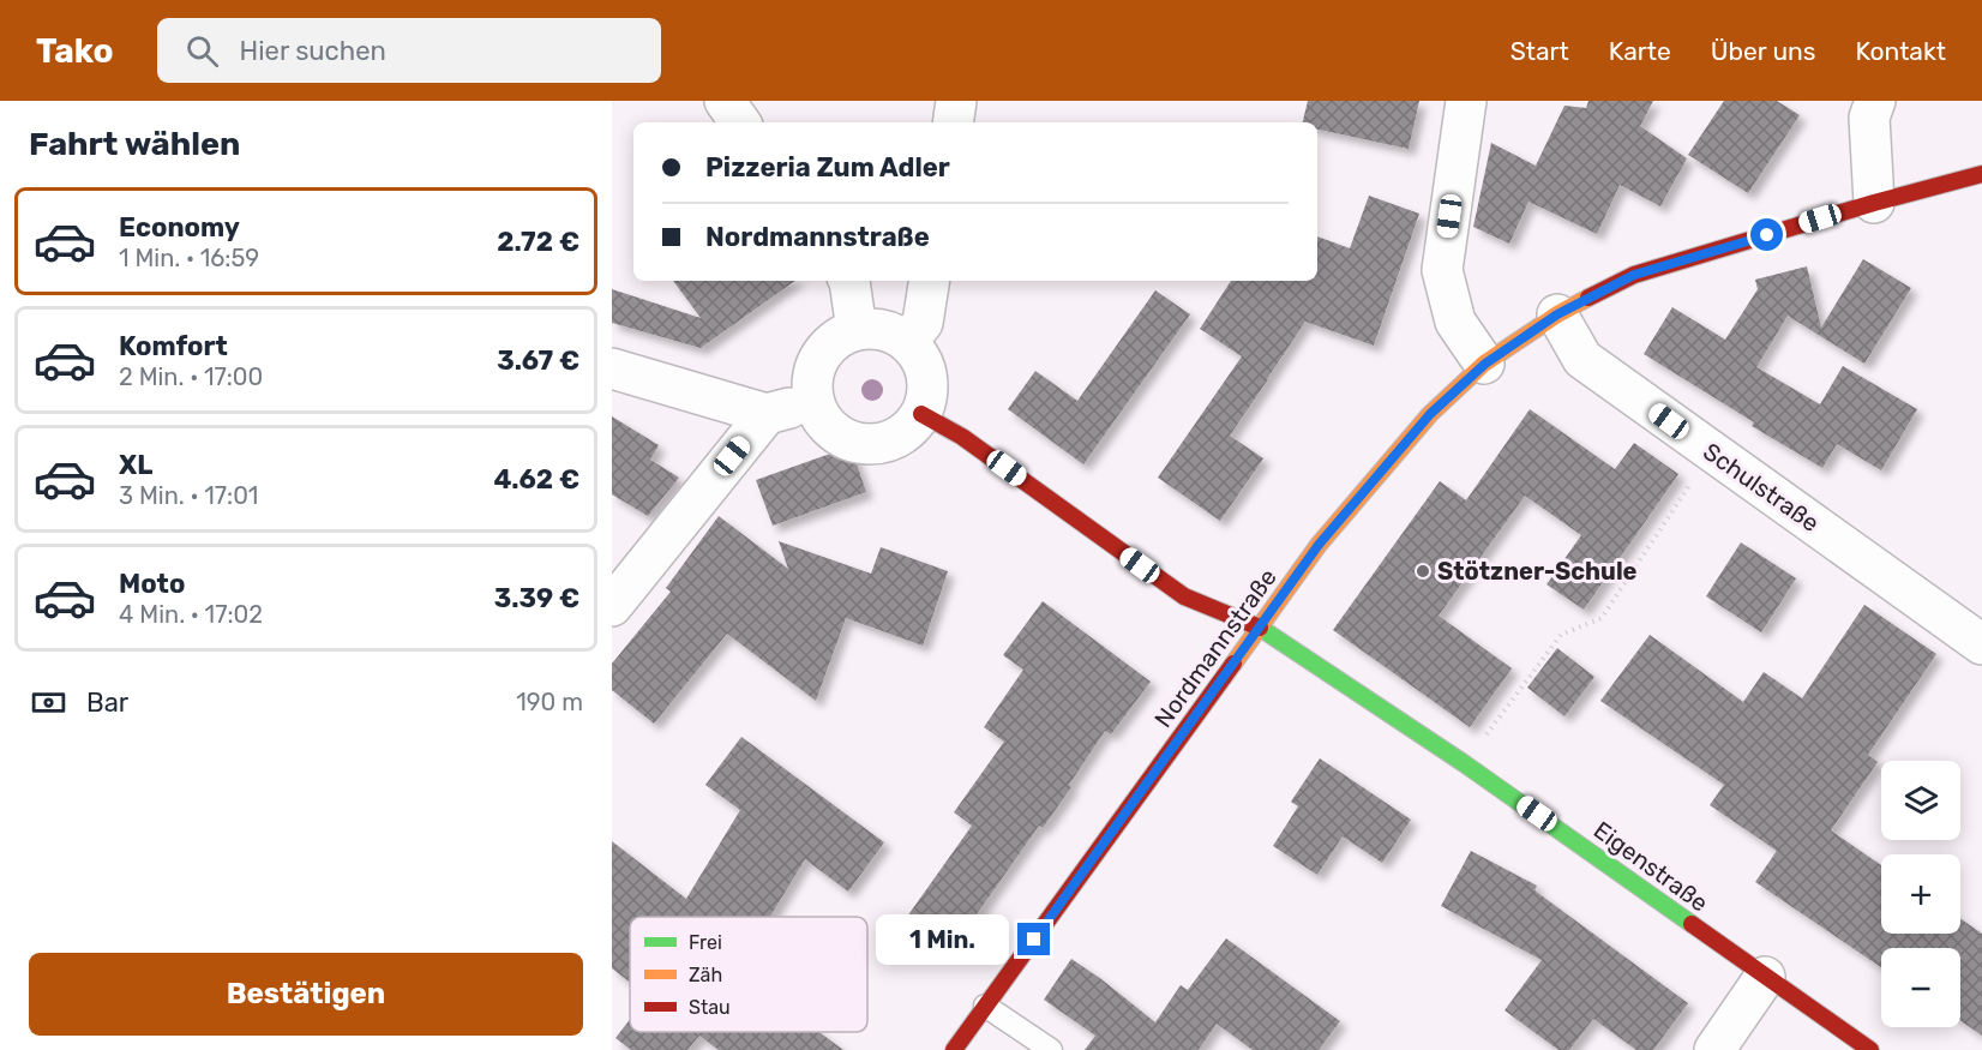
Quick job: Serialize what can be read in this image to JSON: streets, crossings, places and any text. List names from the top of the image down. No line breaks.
{"streets":{"street":["Schulstraße","Nordmannstraße","Eigenstraße"]},"crossings":[["Schulstraße","Nordmannstraße"],["Nordmannstraße","Eigenstraße"]],"places":["Stötzner-Schule"],"legend":["Frei","Zäh","Stau"],"page":{"header":"Tako","search":"Hier suchen","nav":["Start","Karte","Über uns","Kontakt"],"heading":"Fahrt wählen","banner":["Pizzeria Zum Adler","Nordmannstraße"],"list":[{"name":"Economy","note":"1 Min. · 16:59","value":"2.72 €"},{"name":"Komfort","note":"2 Min. · 17:00","value":"3.67 €"},{"name":"XL","note":"3 Min. · 17:01","value":"4.62 €"},{"name":"Moto","note":"4 Min. · 17:02","value":"3.39 €"}],"pay":["Bar","190 m"],"map_buttons":["+","−"],"bubble":"1 Min.","buttons":"Bestätigen"}}
